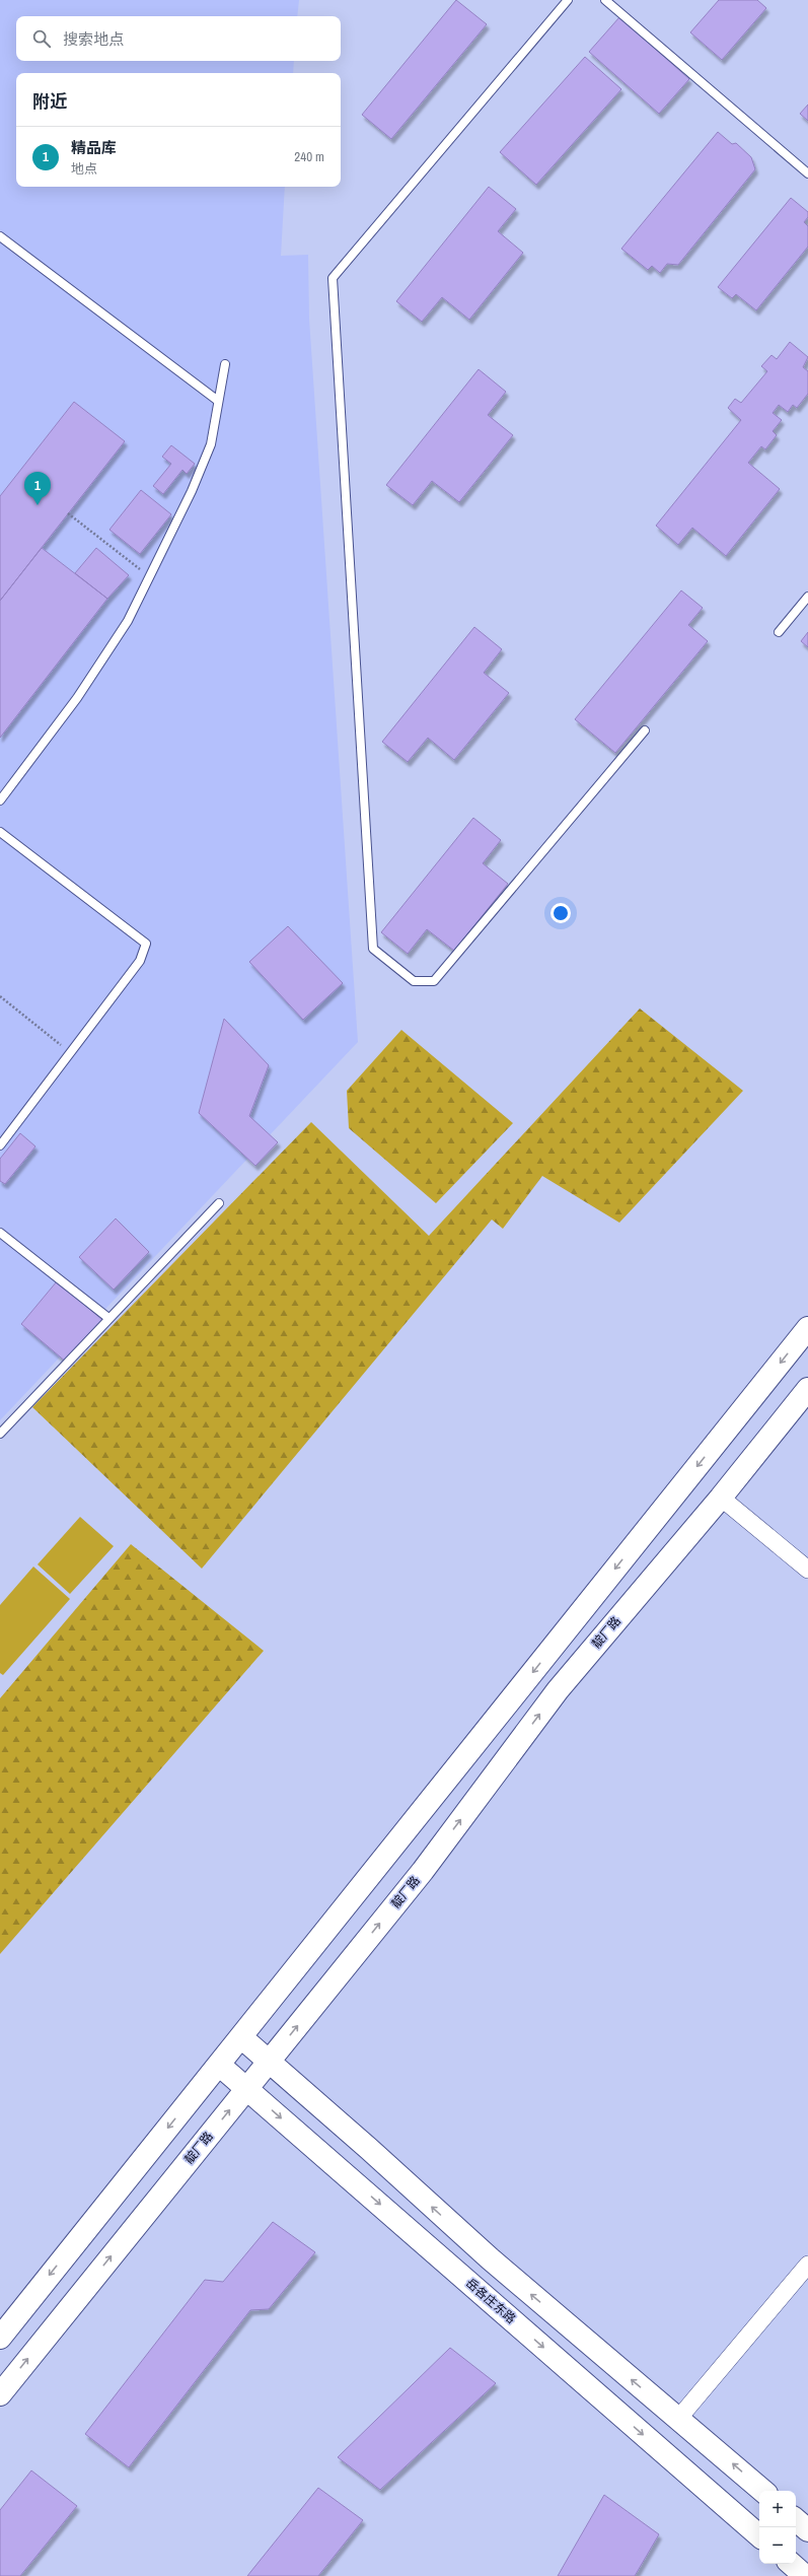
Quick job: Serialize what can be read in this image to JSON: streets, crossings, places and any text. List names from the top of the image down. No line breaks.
{"streets":{"main road":["靛厂路","岳各庄东路"]},"crossings":[["靛厂路","岳各庄东路"]],"page":{"search":"搜索地点","heading":"附近","list":[{"mark":"1","name":"精品库","note":"地点","value":"240 m"}],"pins":"1","map_buttons":["+","−"]}}
